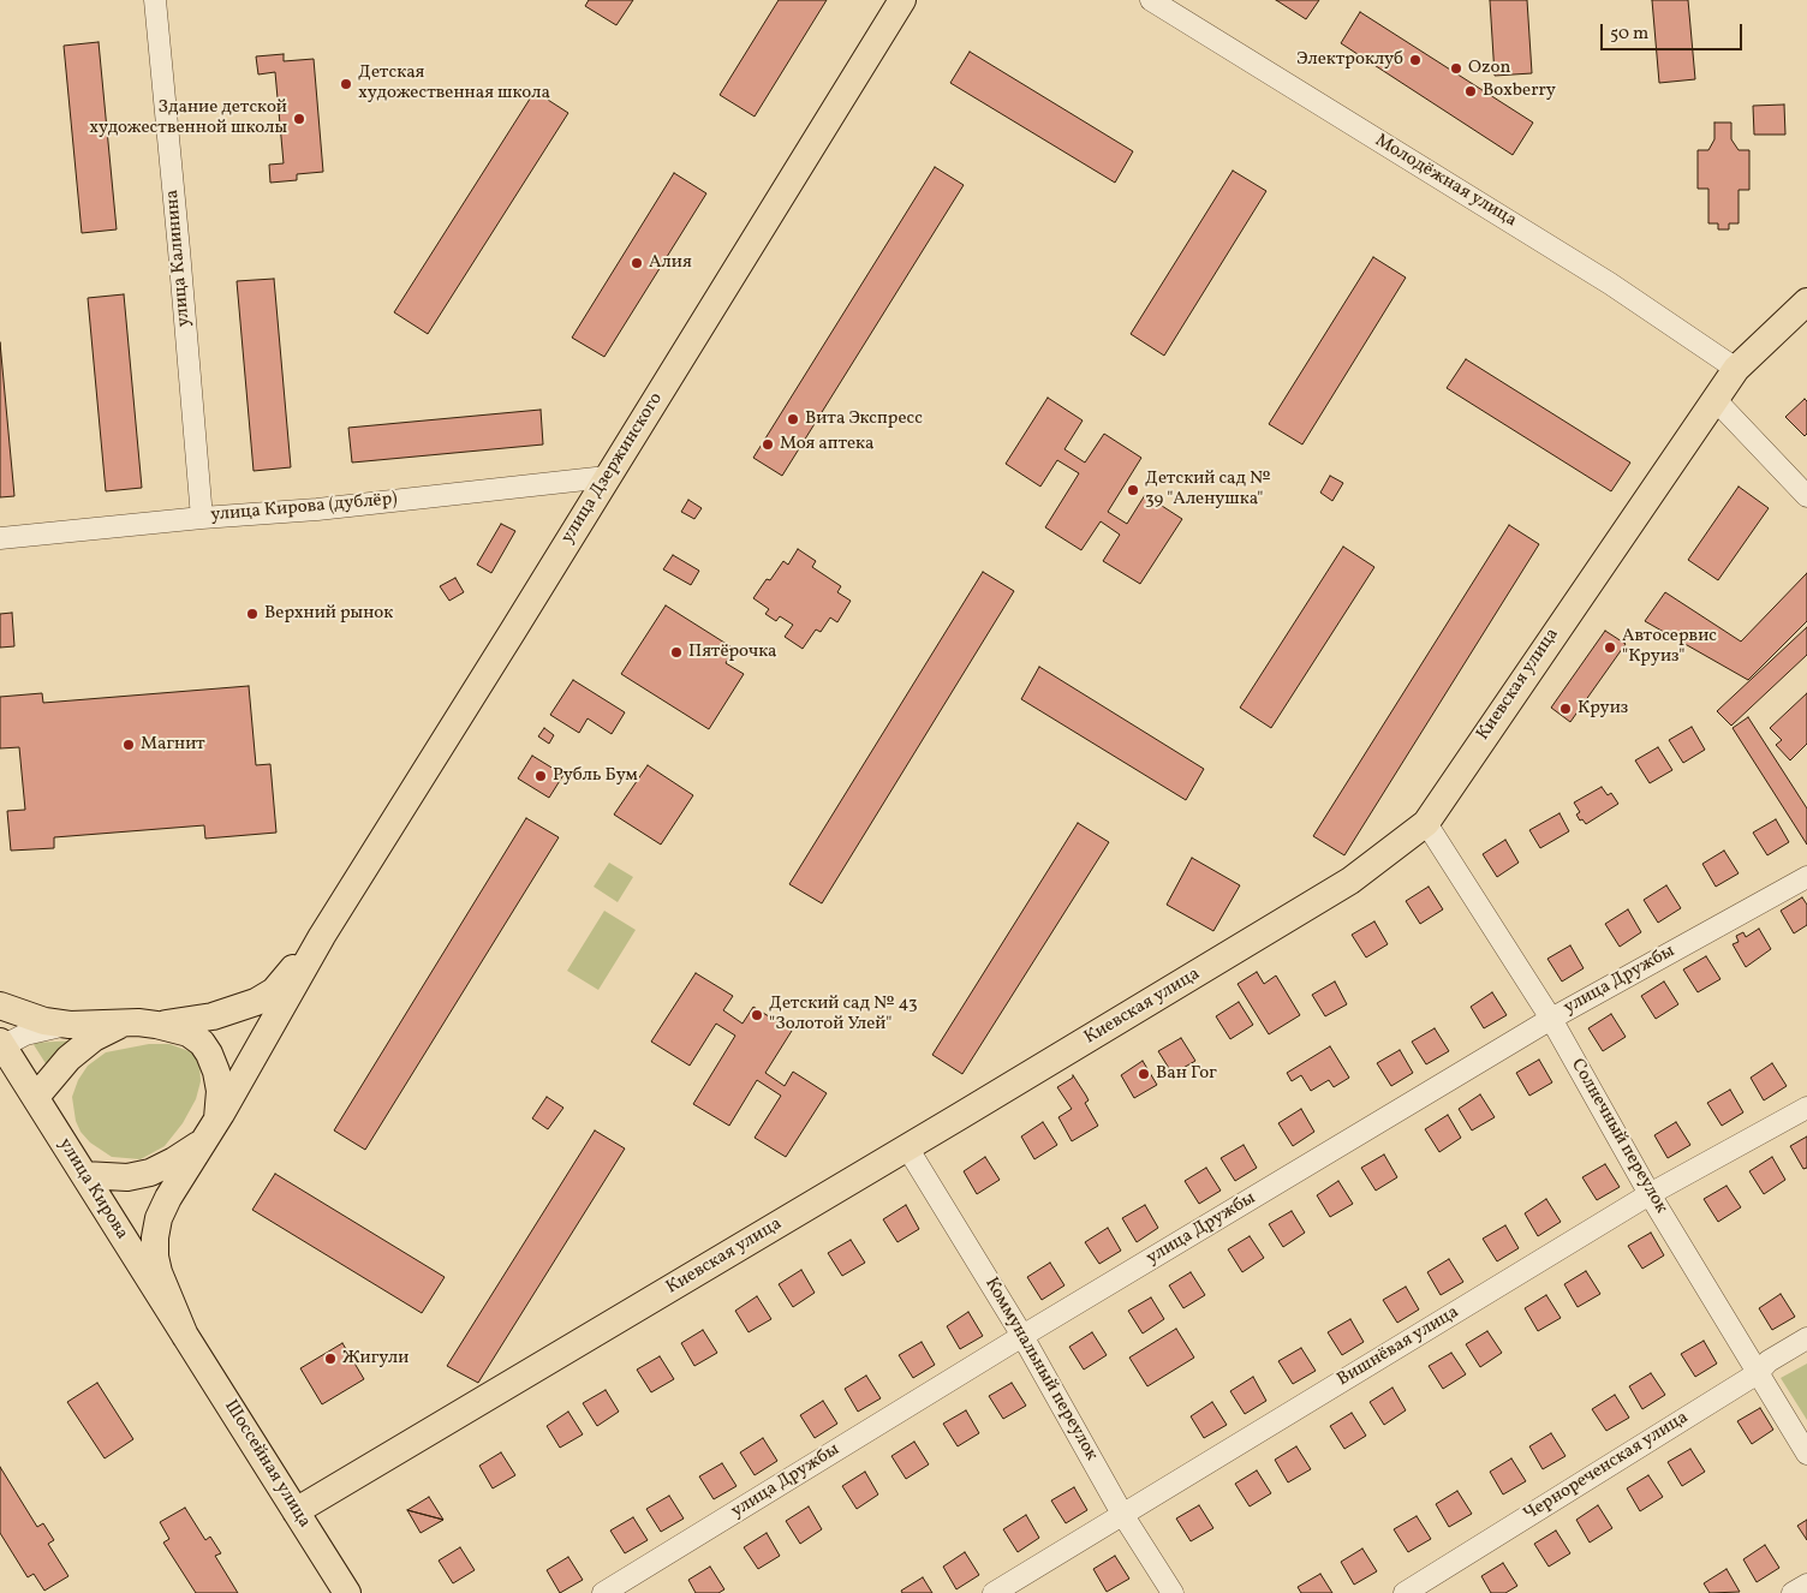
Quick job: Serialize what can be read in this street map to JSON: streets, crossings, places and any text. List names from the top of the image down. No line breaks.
{"streets":{"main road":["улица Дзержинского","Киевская улица","улица Кирова","Шоссейная улица"],"street":["Молодёжная улица","улица Калинина","улица Кирова (дублёр)","улица Дружбы","Солнечный переулок","Вишнёвая улица","Коммунальный переулок","Чернореченская улица"]},"crossings":[["Молодёжная улица","Киевская улица"],["улица Калинина","улица Кирова (дублёр)"],["улица Дзержинского","улица Кирова (дублёр)"],["Киевская улица","Солнечный переулок"],["Киевская улица","Коммунальный переулок"],["Киевская улица","Шоссейная улица"],["улица Дружбы","Солнечный переулок"],["улица Дружбы","Коммунальный переулок"],["Солнечный переулок","Вишнёвая улица"],["Солнечный переулок","Чернореченская улица"],["улица Кирова","Шоссейная улица"],["Вишнёвая улица","Коммунальный переулок"]],"places":["Электроклуб","Ozon","Детская художественная школа","Boxberry","Здание детской художественной школы","Алия","Вита Экспресс","Моя аптека","Детский сад № 39 \"Аленушка\"","Верхний рынок","Автосервис \"Круиз\"","Пятёрочка","Круиз","Магнит","Рубль Бум","Детский сад № 43 \"Золотой Улей\"","Ван Гог","Жигули"],"scale_bar":"50 m"}
